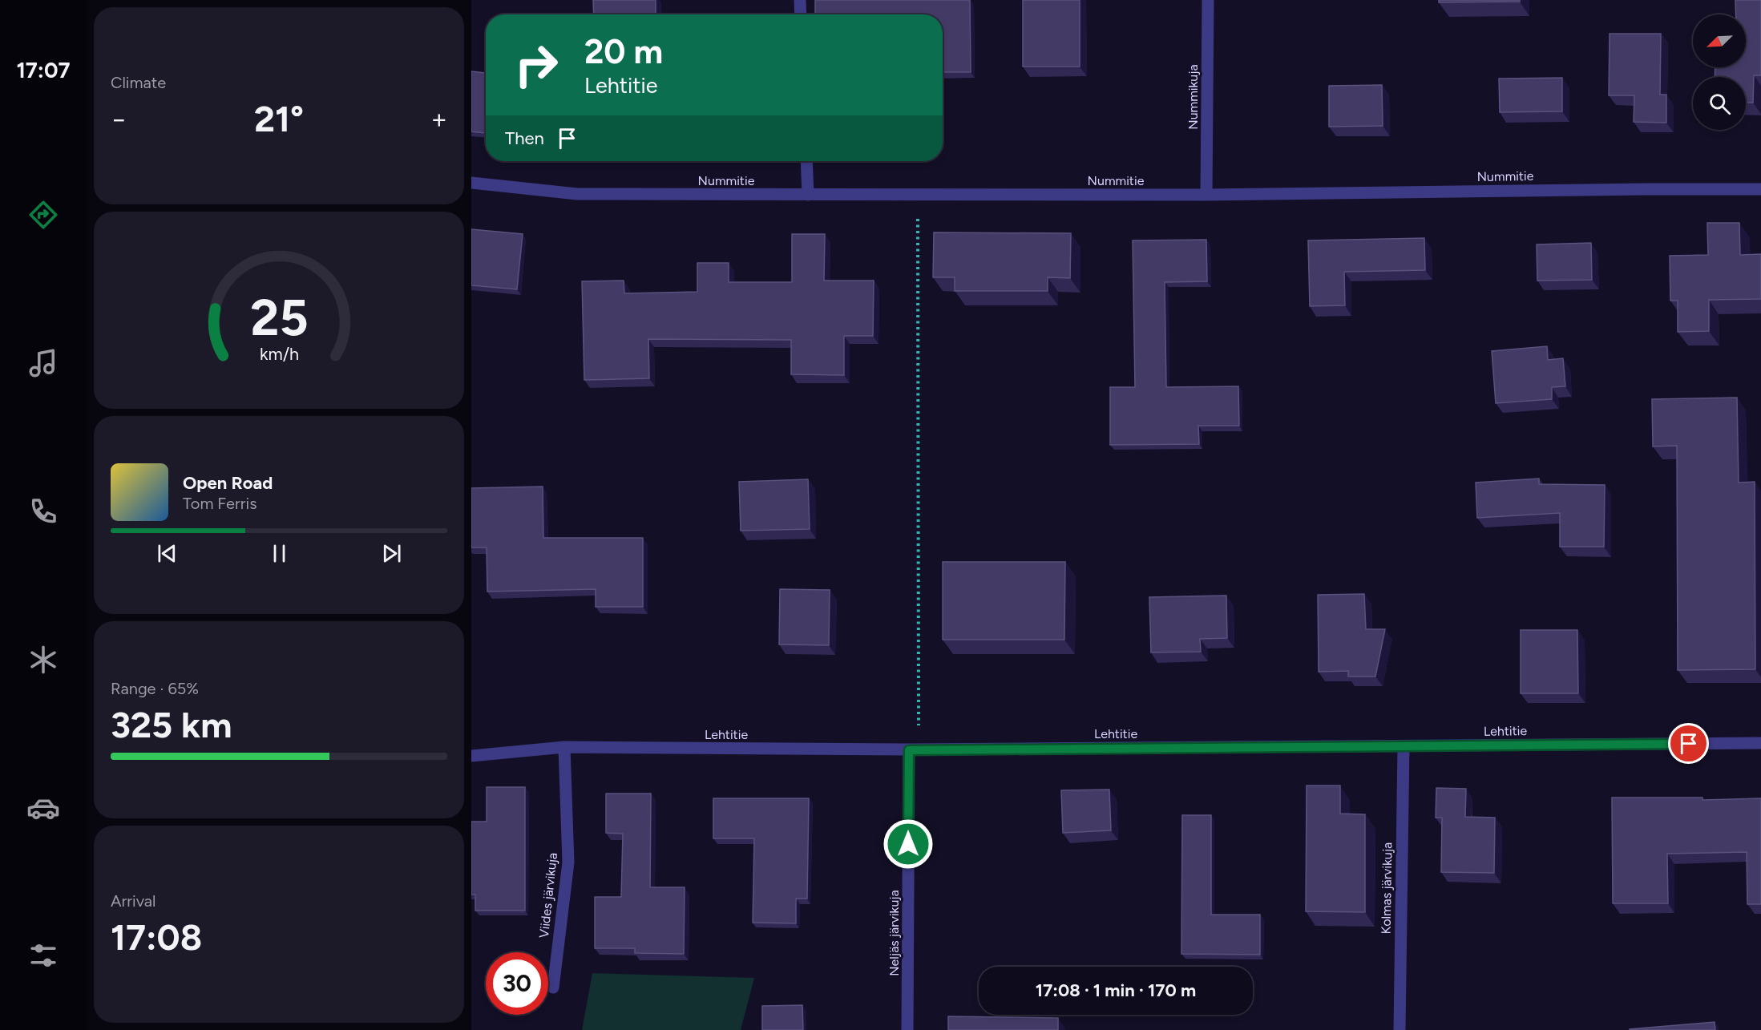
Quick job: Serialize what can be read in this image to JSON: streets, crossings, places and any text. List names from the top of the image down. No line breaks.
{"streets":{"street":["Nummikuja","Nummitie","Lehtitie","Kolmas järvikuja","Viides järvikuja","Neljäs järvikuja"]},"crossings":[["Nummikuja","Nummitie"],["Lehtitie","Kolmas järvikuja"],["Lehtitie","Viides järvikuja"],["Lehtitie","Neljäs järvikuja"]],"north":"bottom left","page":{"tabs":"17:07","tile":["Climate",["Range · 65%","325 km"],["Arrival","17:08"]],"turn":["20 m","Lehtitie"],"heat":["−","21°","+"],"then":"Then","song":["Open Road","Tom Ferris"],"limit":"30","trip":"17:08 · 1 min · 170 m","gauge":["25","km/h"]}}
